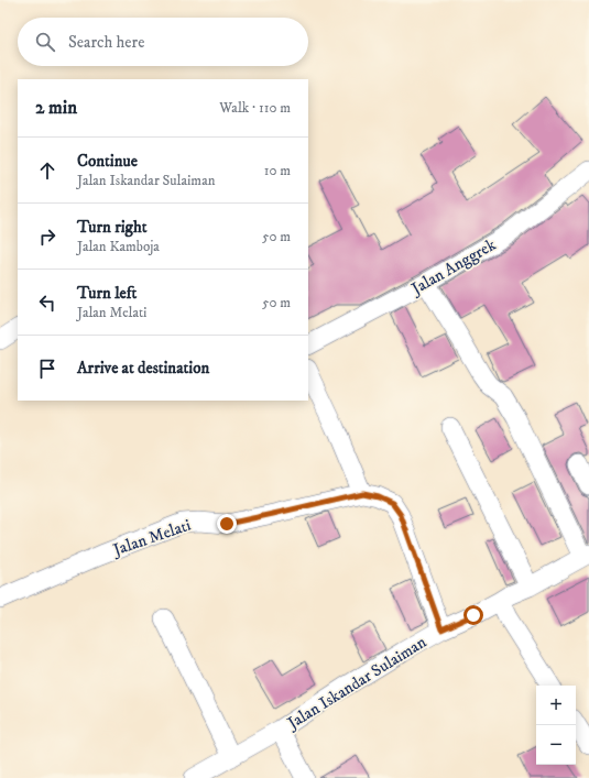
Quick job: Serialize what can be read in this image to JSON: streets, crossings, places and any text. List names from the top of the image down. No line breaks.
{"streets":{"street":["Jalan Anggrek","Jalan Melati","Jalan Iskandar Sulaiman"]},"page":{"search":"Search here","heading":["2 min","Walk · 110 m"],"list":[["Continue","Jalan Iskandar Sulaiman","10 m"],["Turn right","Jalan Kamboja","50 m"],["Turn left","Jalan Melati","50 m"],"Arrive at destination"],"map_buttons":["+","−"]}}
